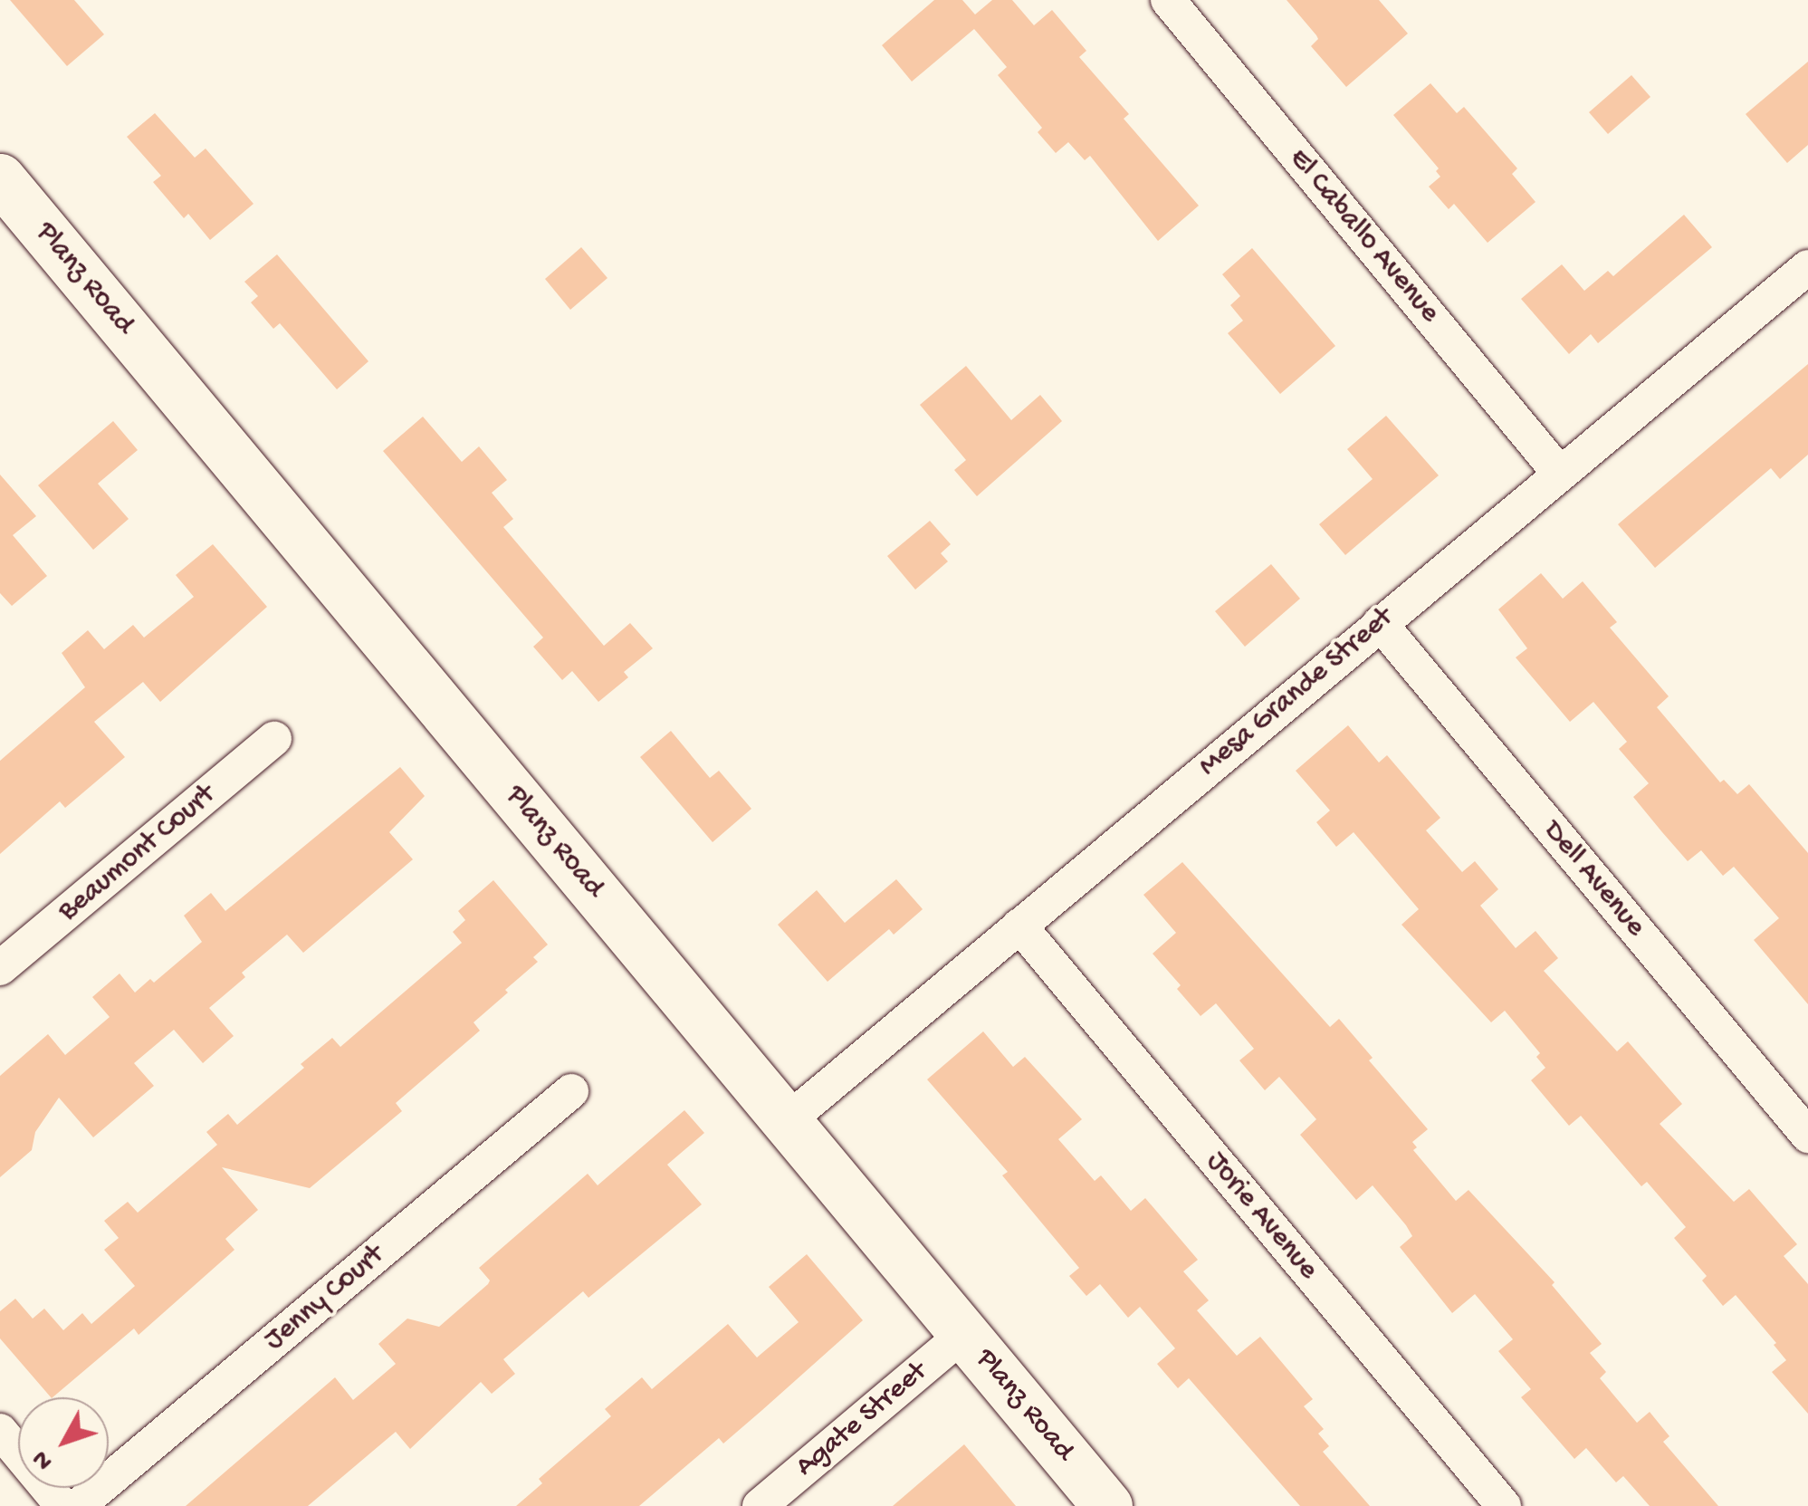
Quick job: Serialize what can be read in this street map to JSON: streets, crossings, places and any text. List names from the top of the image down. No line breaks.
{"streets":{"street":["El Caballo Avenue","Planz Road","Mesa Grande Street","Beaumont Court","Dell Avenue","Jorie Avenue","Jenny Court","Agate Street"]},"crossings":[["El Caballo Avenue","Mesa Grande Street"],["Planz Road","Mesa Grande Street"],["Planz Road","Agate Street"],["Mesa Grande Street","Dell Avenue"],["Mesa Grande Street","Jorie Avenue"]],"north":"bottom left"}
